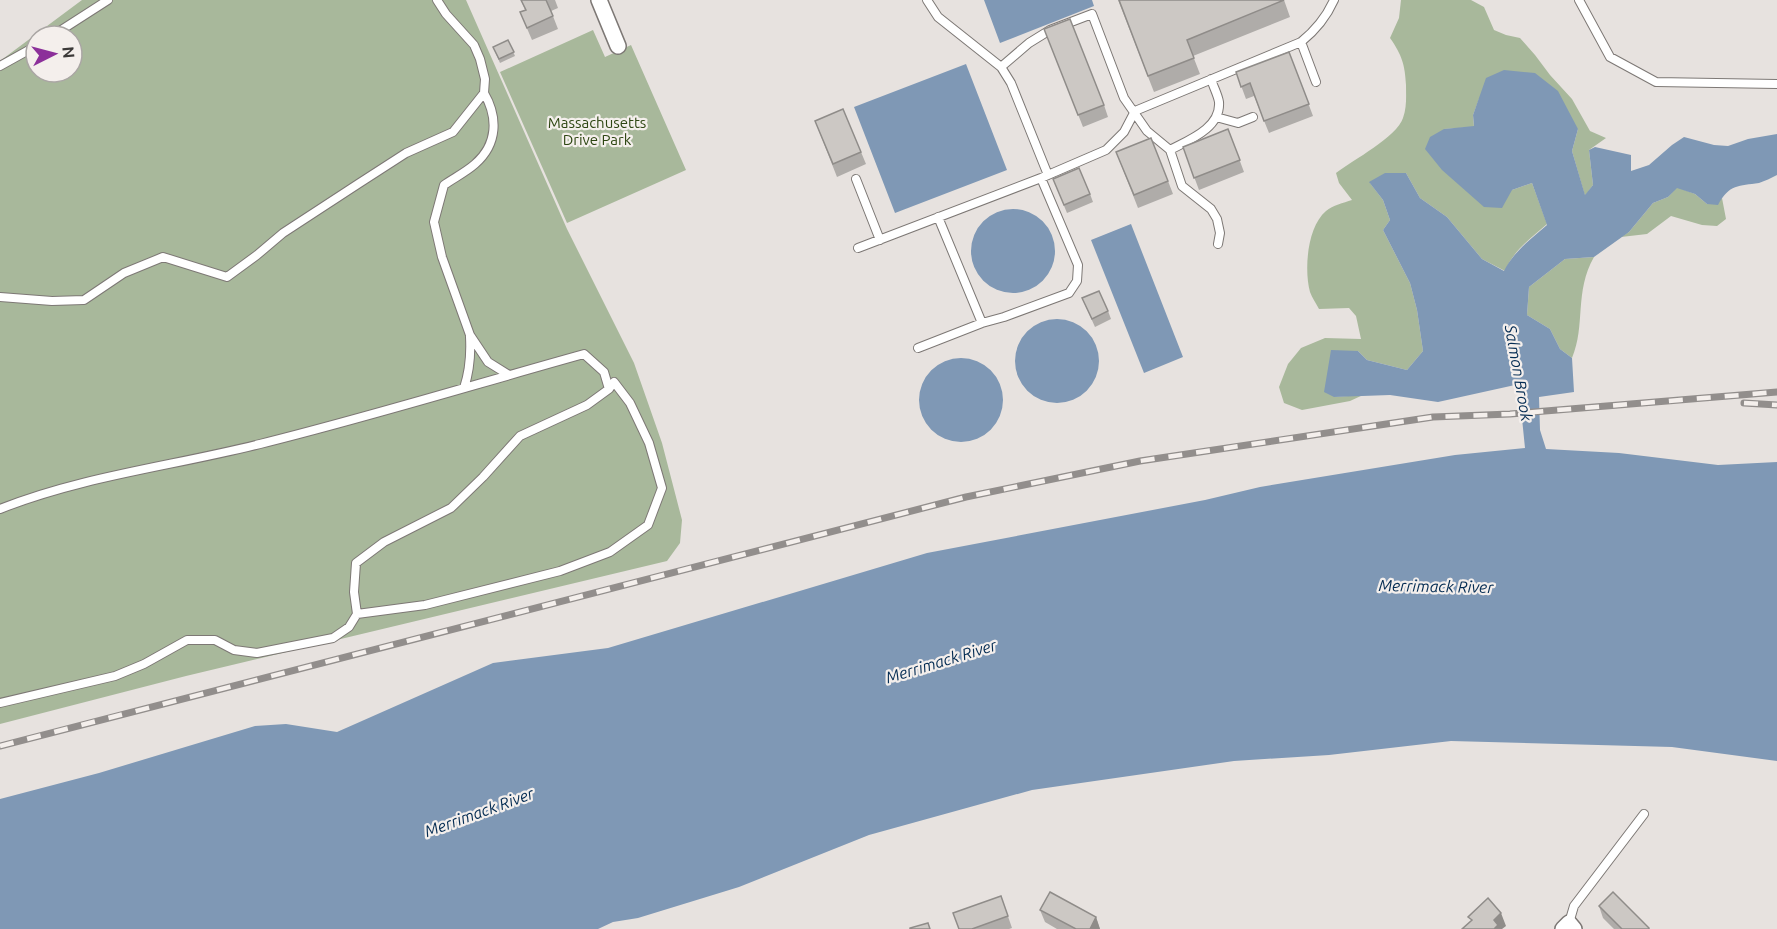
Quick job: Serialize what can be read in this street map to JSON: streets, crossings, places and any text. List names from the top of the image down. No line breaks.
{"water":["Salmon Brook","Merrimack River"],"parks":["Massachusetts Drive Park"],"north":"right"}
